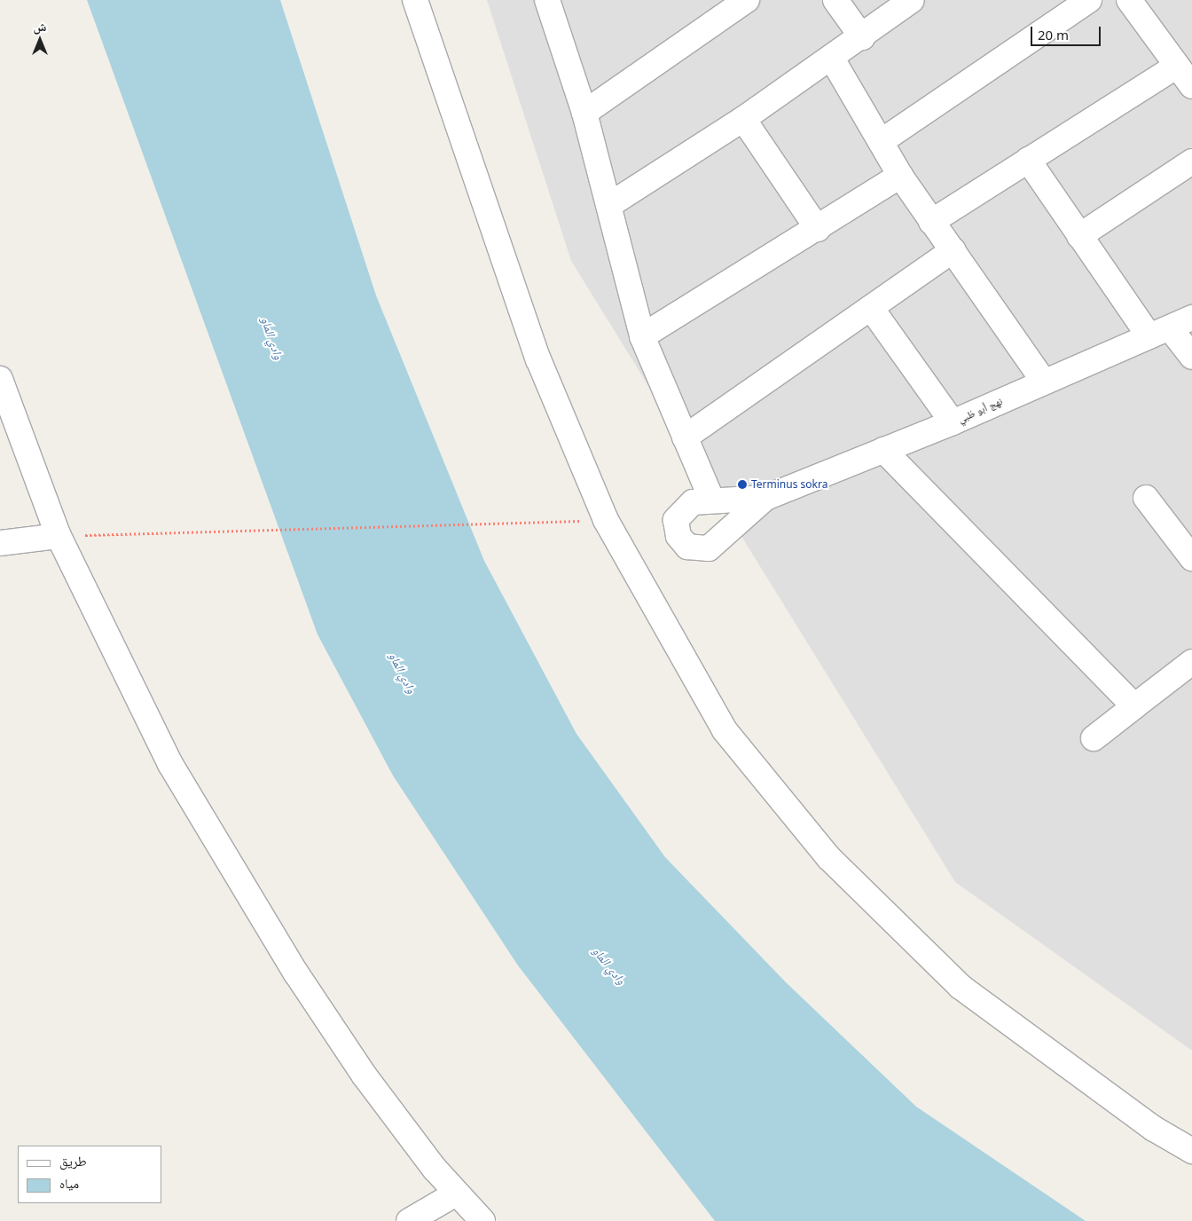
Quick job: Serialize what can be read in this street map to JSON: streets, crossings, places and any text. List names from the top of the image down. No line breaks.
{"streets":{"street":["نهج أبو ظبي"]},"water":["وادي الماو"],"places":["Terminus sokra"],"legend":["طريق","مياه"],"scale_bar":"20 m","north":"top"}
